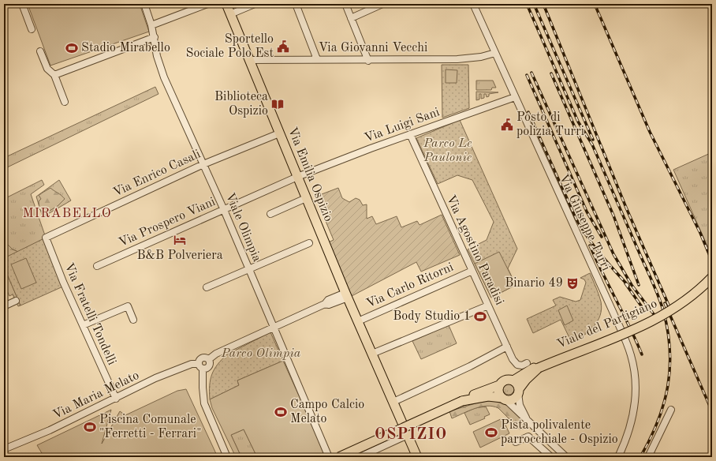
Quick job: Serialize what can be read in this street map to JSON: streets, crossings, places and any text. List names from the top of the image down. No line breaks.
{"streets":{"main road":["Via Emilia Ospizio","Viale del Partigiano"],"street":["Via Giovanni Vecchi","Via Luigi Sani","Via Enrico Casali","Via Prospero Viani","Via Giuseppe Turri","Viale Olimpia","Via Agostino Paradisi","Via Carlo Ritorni","Via Fratelli Tondelli","Via Maria Melato"]},"crossings":[["Via Giovanni Vecchi","Via Emilia Ospizio"],["Via Giovanni Vecchi","Via Giuseppe Turri"],["Via Luigi Sani","Via Emilia Ospizio"],["Via Luigi Sani","Via Prospero Viani"],["Via Luigi Sani","Via Giuseppe Turri"],["Via Luigi Sani","Via Agostino Paradisi"],["Via Enrico Casali","Via Emilia Ospizio"],["Via Enrico Casali","Viale Olimpia"],["Via Enrico Casali","Via Fratelli Tondelli"],["Via Emilia Ospizio","Via Prospero Viani"],["Via Emilia Ospizio","Via Carlo Ritorni"],["Via Prospero Viani","Viale Olimpia"],["Via Agostino Paradisi","Via Carlo Ritorni"],["Via Fratelli Tondelli","Via Maria Melato"]],"districts":["MIRABELLO","OSPIZIO"],"parks":["Parco Le Paulonie","Parco Olimpia"],"places":{"public building":["Sportello Sociale Polo Est","Posto di polizia Turri"],"sports":["Stadio Mirabello","Body Studio 1","Campo Calcio Melato","Piscina Comunale \"Ferretti - Ferrari\"","Pista polivalente parrocchiale - Ospizio"],"library":["Biblioteca Ospizio"],"hotel":["B&B Polveriera"],"theatre":["Binario 49"]}}
